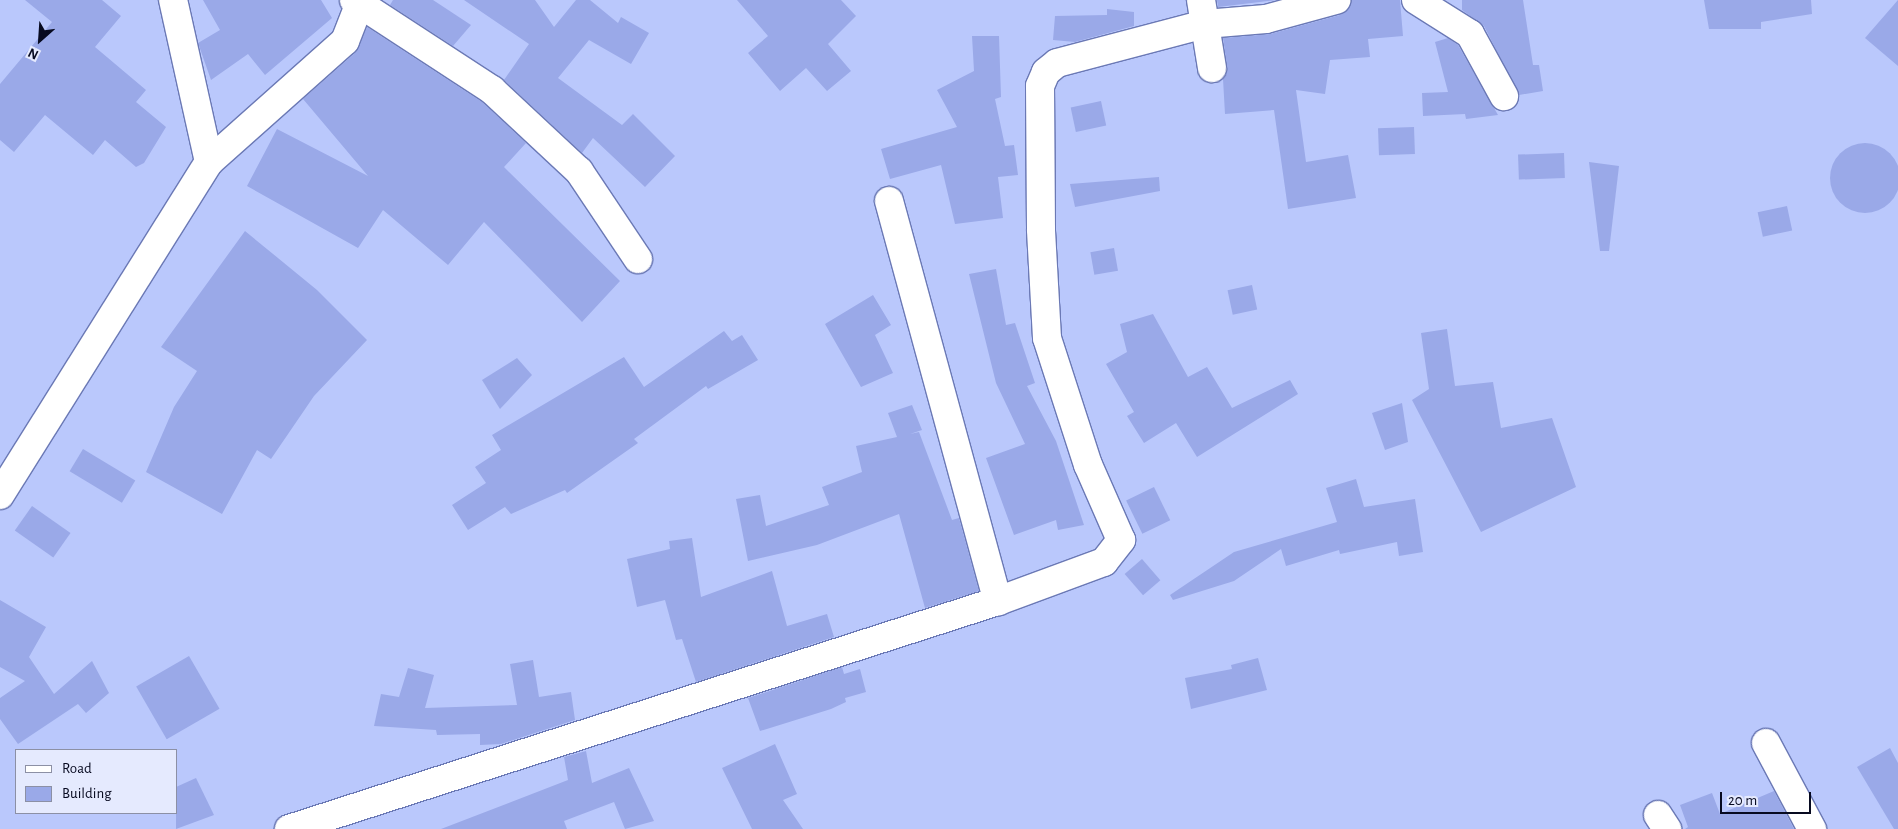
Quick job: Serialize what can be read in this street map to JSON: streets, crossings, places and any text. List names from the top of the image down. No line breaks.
{"legend":["Road","Building"],"scale_bar":"20 m","north":"bottom left"}
